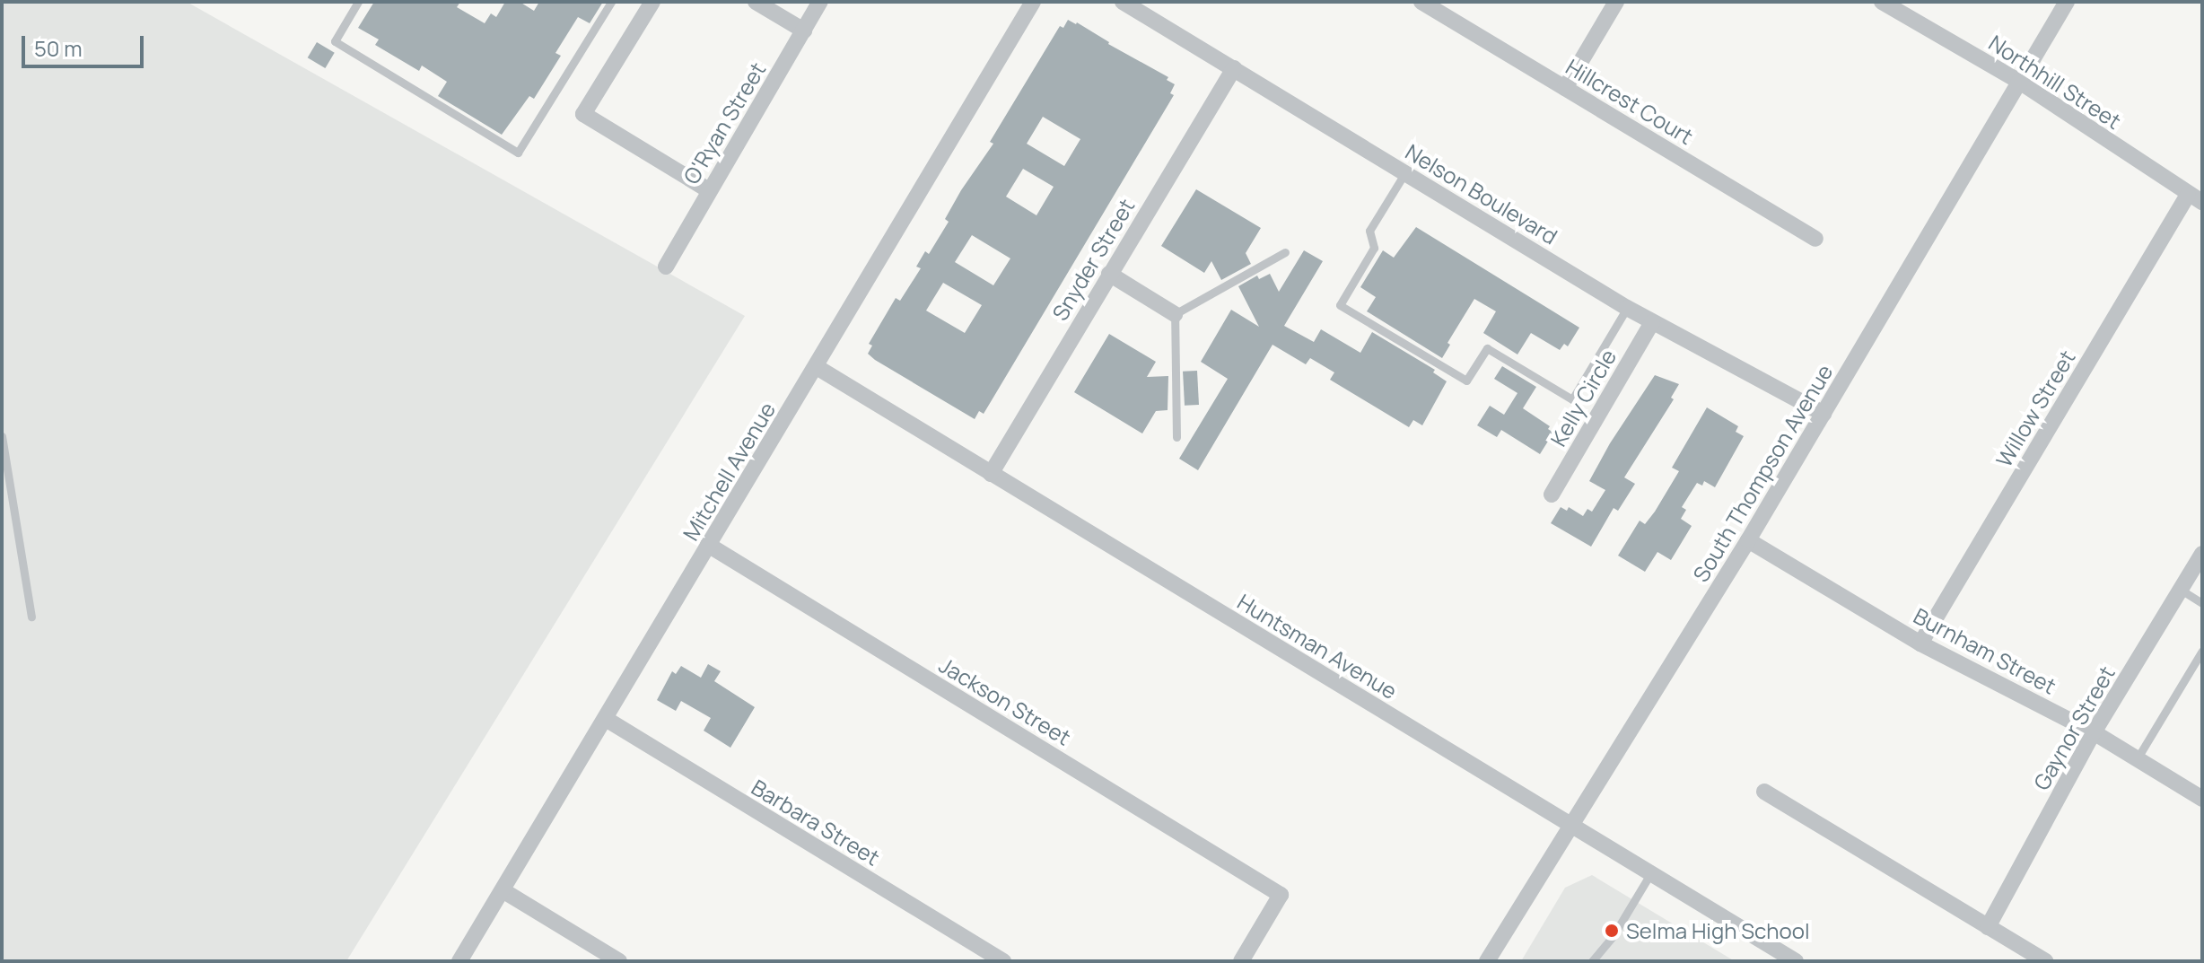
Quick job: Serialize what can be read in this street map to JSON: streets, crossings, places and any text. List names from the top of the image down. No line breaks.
{"streets":{"street":["Northhill Street","Hillcrest Court","O'Ryan Street","Nelson Boulevard","Snyder Street","Kelly Circle","Willow Street","Mitchell Avenue","South Thompson Avenue","Huntsman Avenue","Burnham Street","Jackson Street","Gaynor Street","Barbara Street"]},"crossings":[["Northhill Street","Willow Street"],["Northhill Street","South Thompson Avenue"],["Nelson Boulevard","Snyder Street"],["Nelson Boulevard","Kelly Circle"],["Nelson Boulevard","South Thompson Avenue"],["Snyder Street","Huntsman Avenue"],["Willow Street","Burnham Street"],["Mitchell Avenue","Huntsman Avenue"],["Mitchell Avenue","Jackson Street"],["Mitchell Avenue","Barbara Street"],["South Thompson Avenue","Huntsman Avenue"],["South Thompson Avenue","Burnham Street"],["Burnham Street","Gaynor Street"]],"places":["Selma High School"],"scale_bar":"50 m"}
